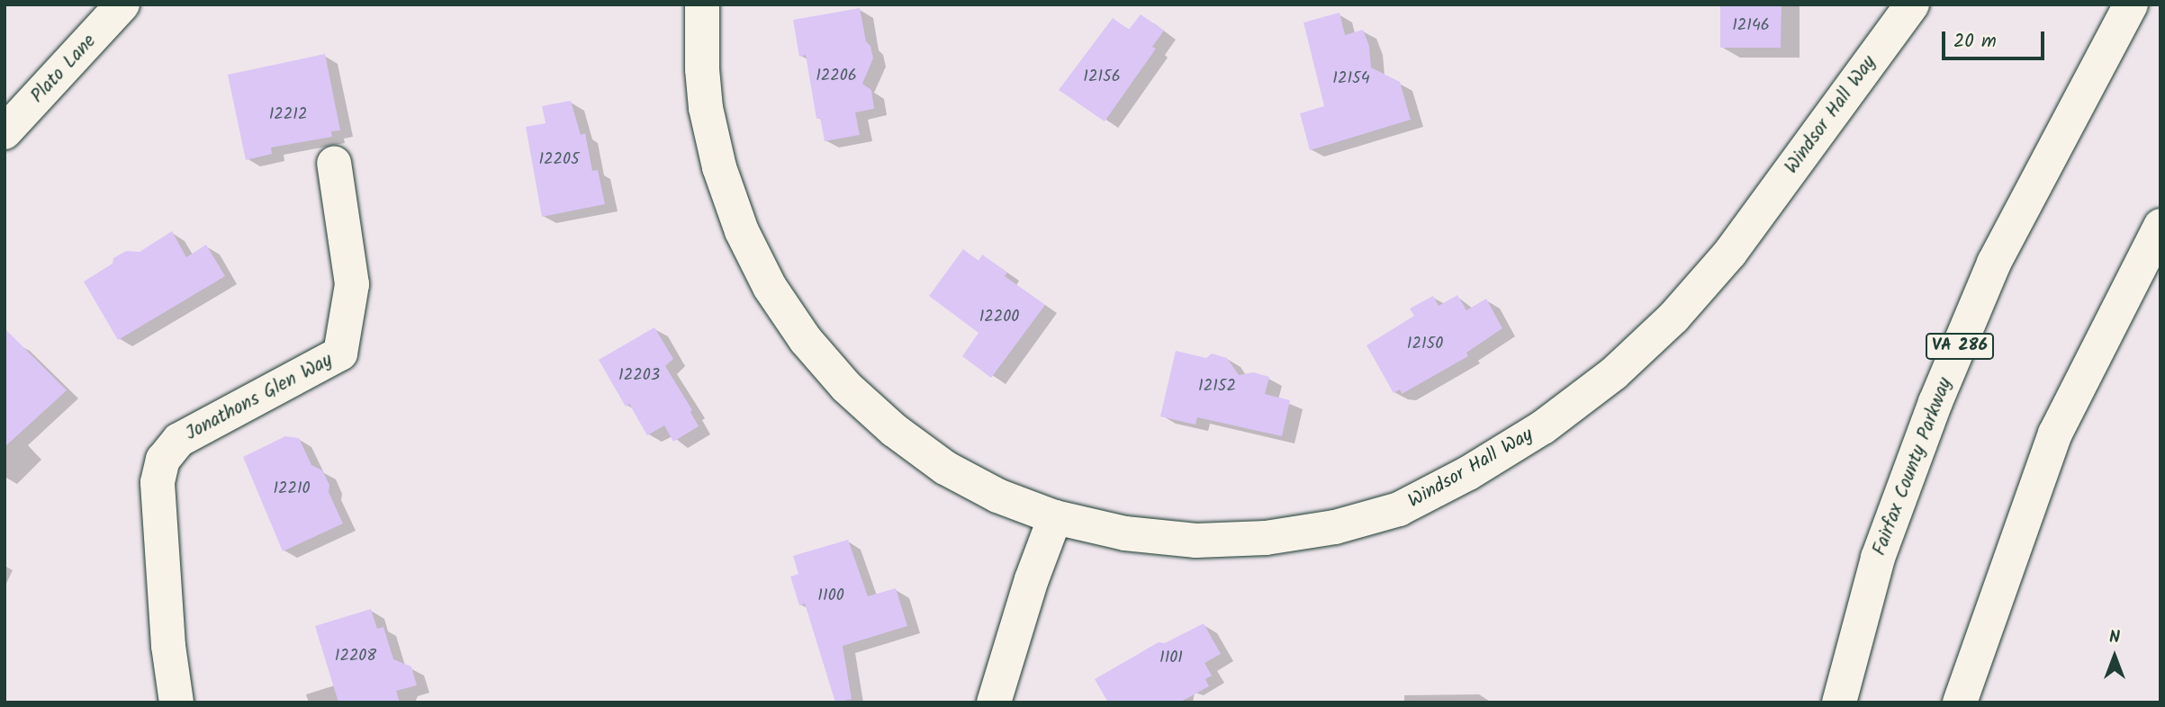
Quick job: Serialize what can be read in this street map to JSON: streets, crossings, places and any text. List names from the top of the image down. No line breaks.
{"streets":{"main road":["Plato Lane","Windsor Hall Way","VA 286","Jonathons Glen Way","Fairfax County Parkway"]},"house_numbers":["12146","12206","12156","12154","12212","12205","12200","12150","12203","12152","12210","1100","12208","1101"],"scale_bar":"20 m","north":"top"}
